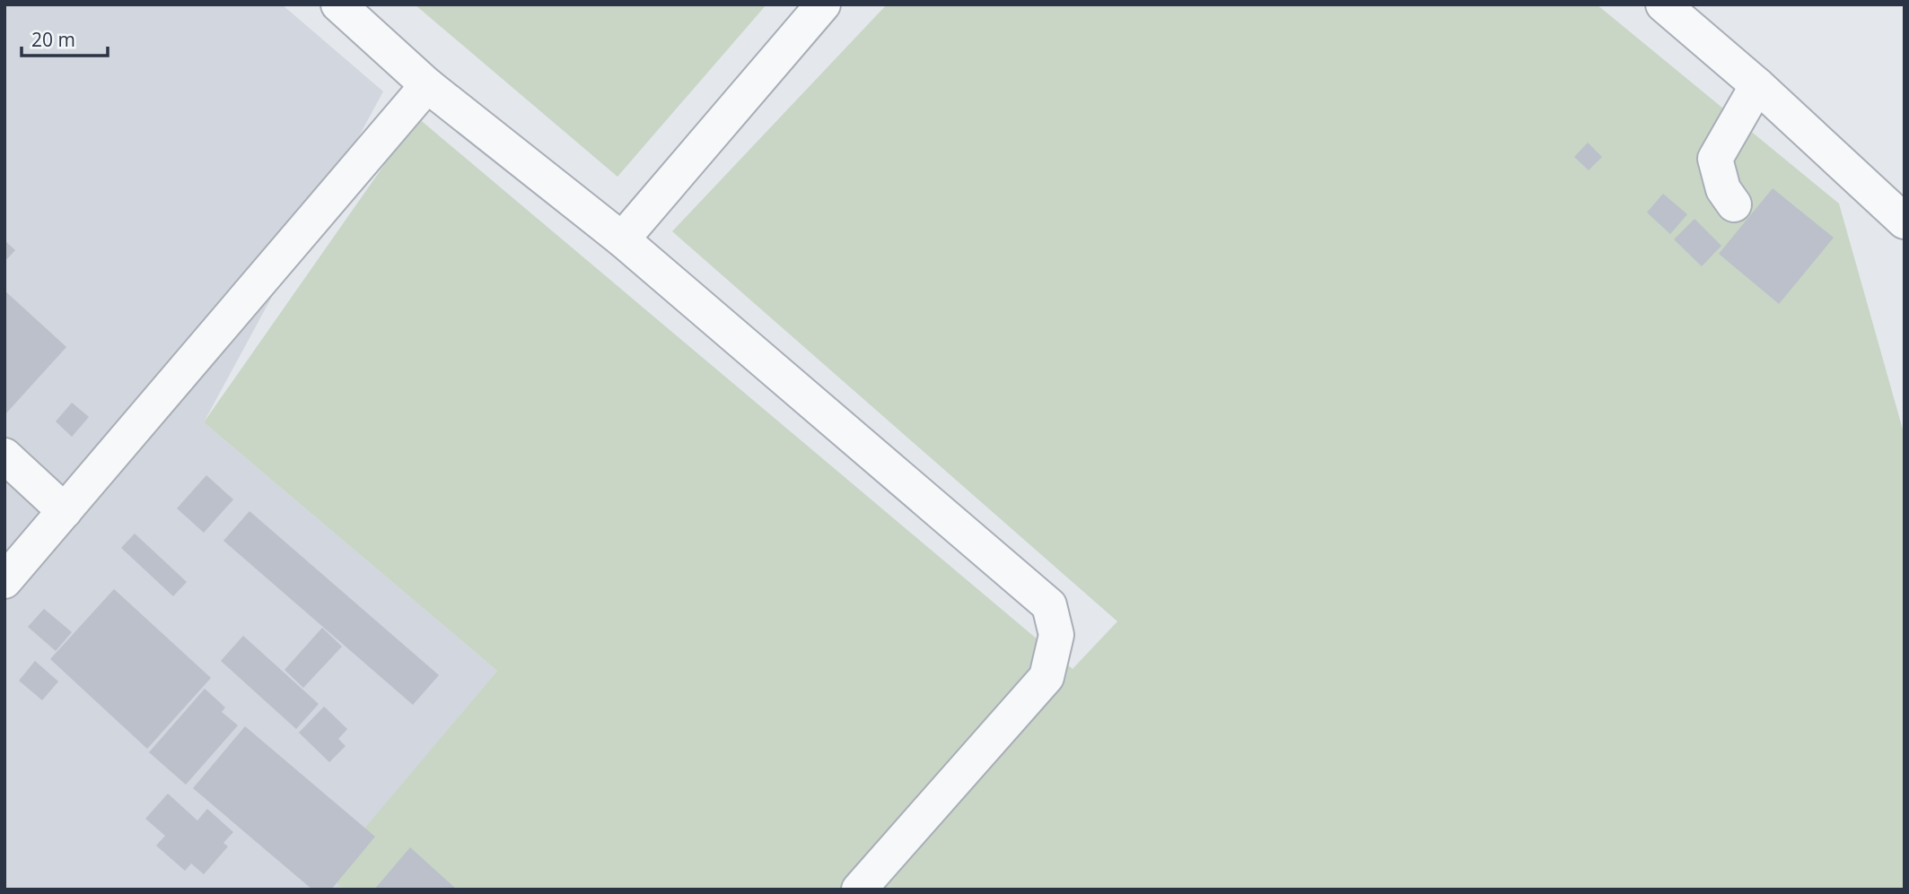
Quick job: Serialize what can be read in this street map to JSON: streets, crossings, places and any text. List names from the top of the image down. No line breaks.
{"scale_bar":"20 m"}
